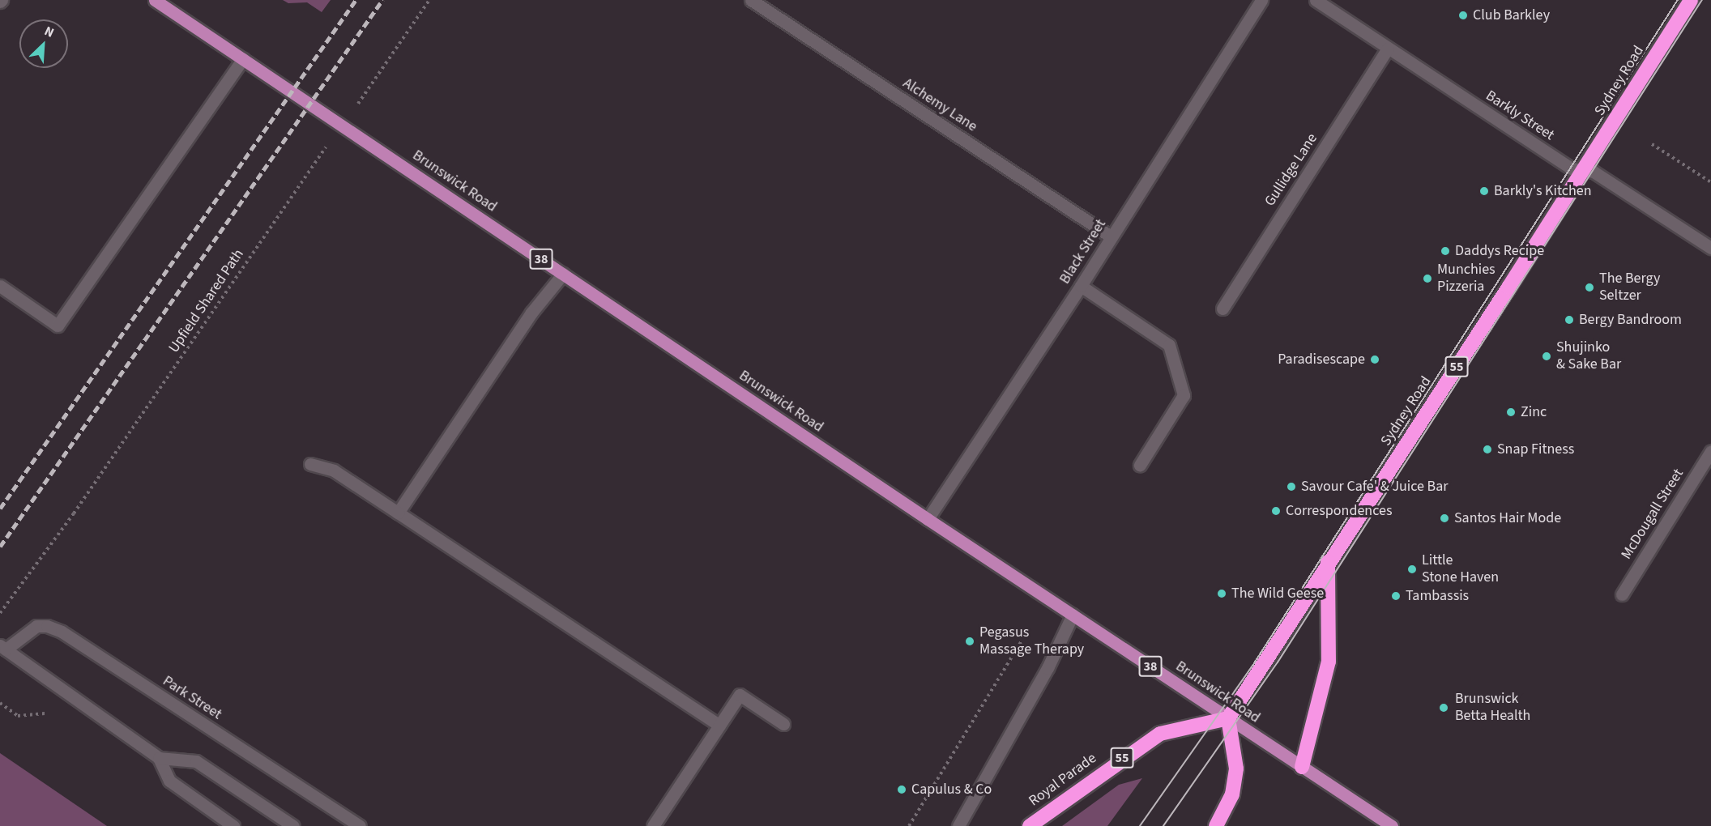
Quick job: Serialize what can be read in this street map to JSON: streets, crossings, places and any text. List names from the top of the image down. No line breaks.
{"streets":{"highway":["Sydney Road","55","Royal Parade"],"main road":["Brunswick Road","38"],"street":["Alchemy Lane","Barkly Street","Gullidge Lane","Black Street","McDougall Street","Park Street"],"path":["Upfield Shared Path"]},"crossings":[["Sydney Road","Barkly Street"],["Sydney Road","Brunswick Road"],["Sydney Road","Royal Parade"],["Alchemy Lane","Black Street"],["Barkly Street","Gullidge Lane"],["Brunswick Road","Black Street"],["Brunswick Road","Upfield Shared Path"],["Brunswick Road","Royal Parade"]],"places":["Club Barkley","Barkly's Kitchen","Daddys Recipe","Munchies Pizzeria","The Bergy Seltzer","Bergy Bandroom","Shujinko & Sake Bar","Paradisescape","Zinc","Snap Fitness","Savour Cafe' & Juice Bar","Correspondences","Santos Hair Mode","Little Stone Haven","The Wild Geese","Tambassis","Pegasus Massage Therapy","Brunswick Betta Health","Capulus & Co"],"north":"top right"}
